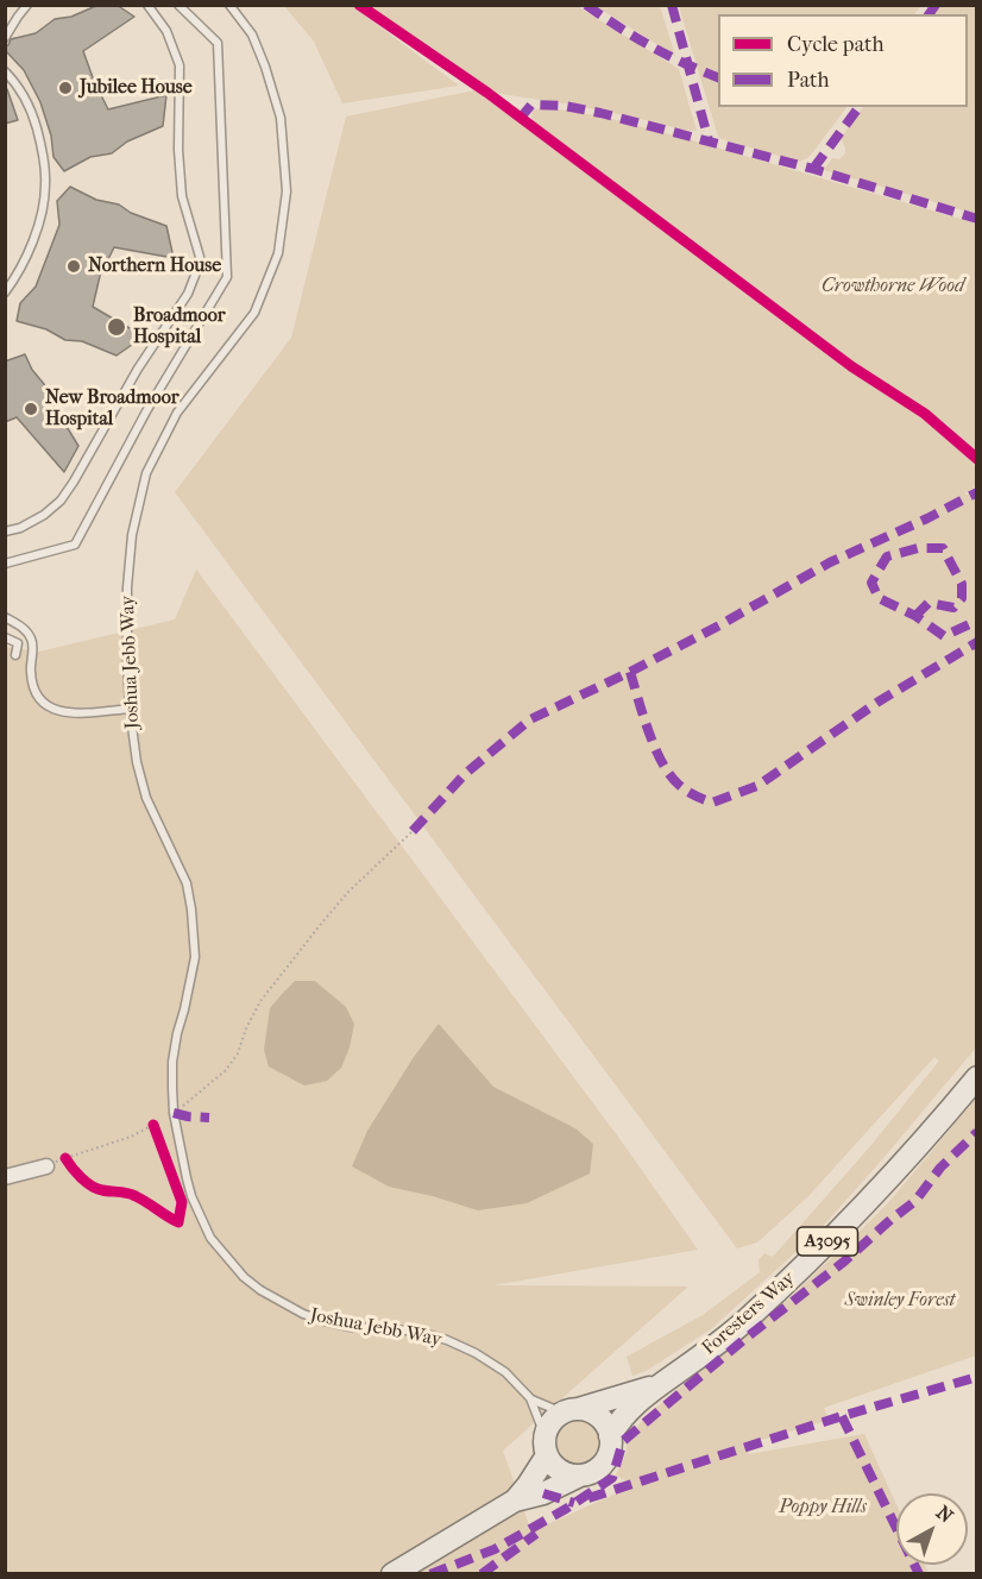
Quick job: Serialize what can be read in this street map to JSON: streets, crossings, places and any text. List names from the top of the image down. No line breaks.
{"streets":{"main road":["A3095","Foresters Way"],"lane":["Joshua Jebb Way"]},"crossings":[["Joshua Jebb Way","Foresters Way"]],"parks":["Crowthorne Wood","Swinley Forest","Poppy Hills"],"places":["Jubilee House","Northern House","Broadmoor Hospital","New Broadmoor Hospital"],"legend":["Cycle path","Path"],"north":"top right"}
